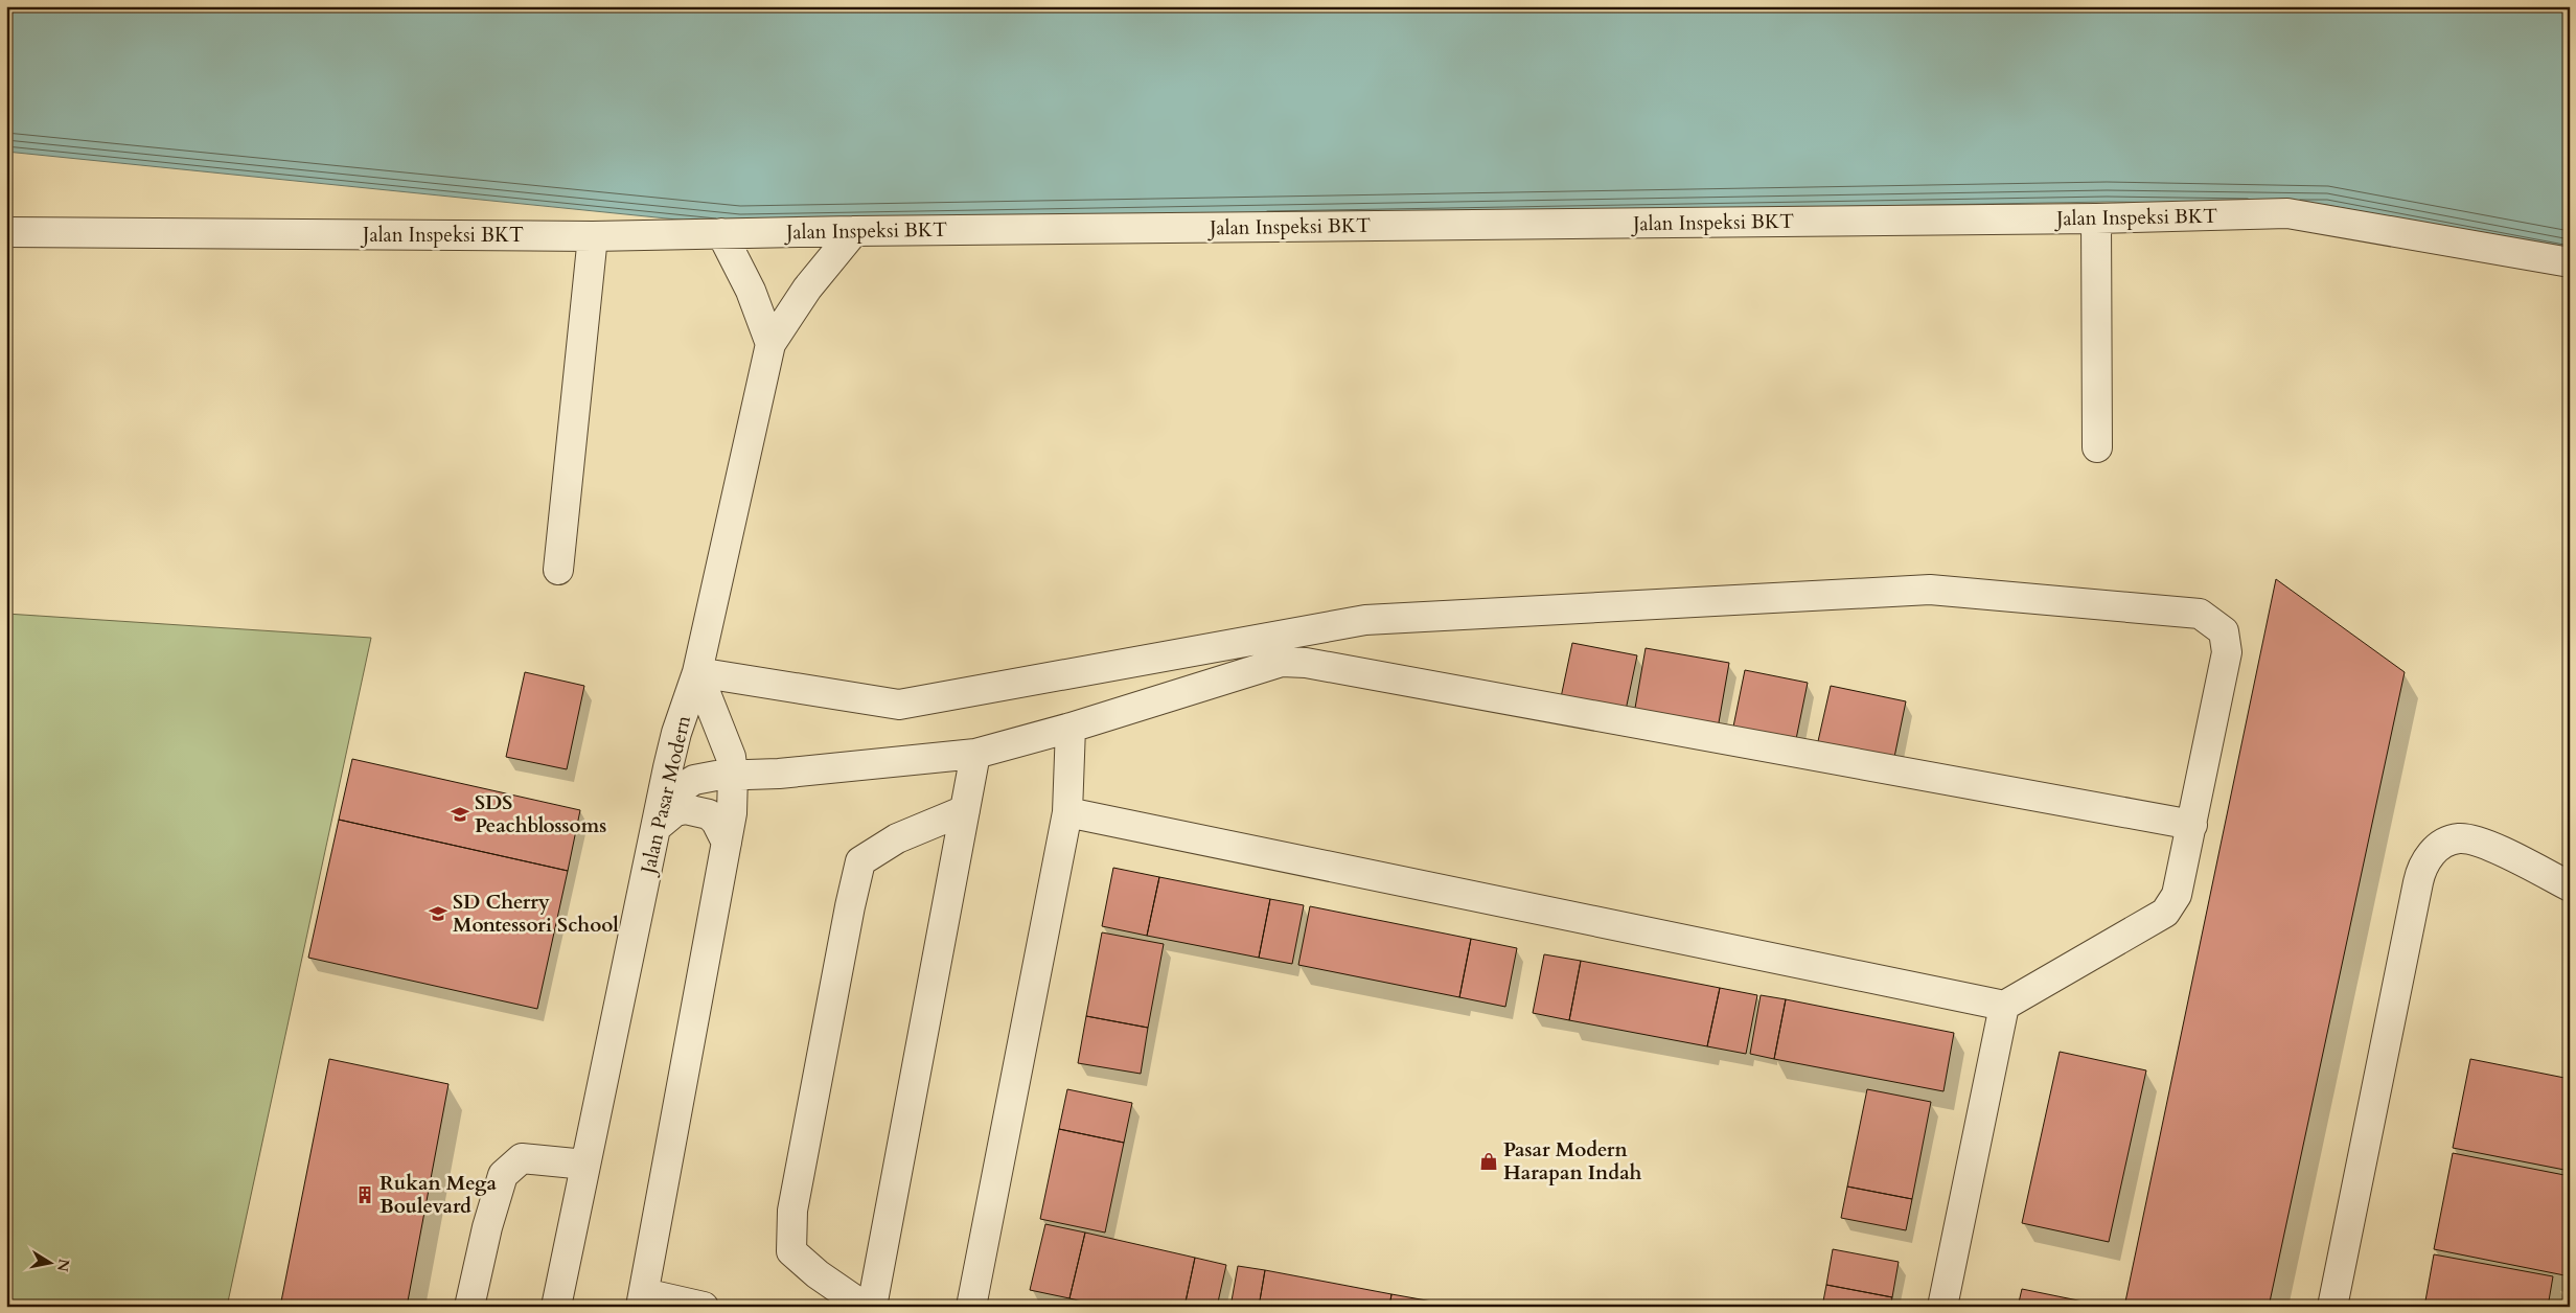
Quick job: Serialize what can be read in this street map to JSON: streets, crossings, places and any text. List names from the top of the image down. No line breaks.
{"streets":{"street":["Jalan Inspeksi BKT","Jalan Pasar Modern"]},"places":{"school or university":["SDS Peachblossoms","SD Cherry Montessori School"],"shop":["Pasar Modern Harapan Indah"],"building":["Rukan Mega Boulevard"]},"north":"right"}
